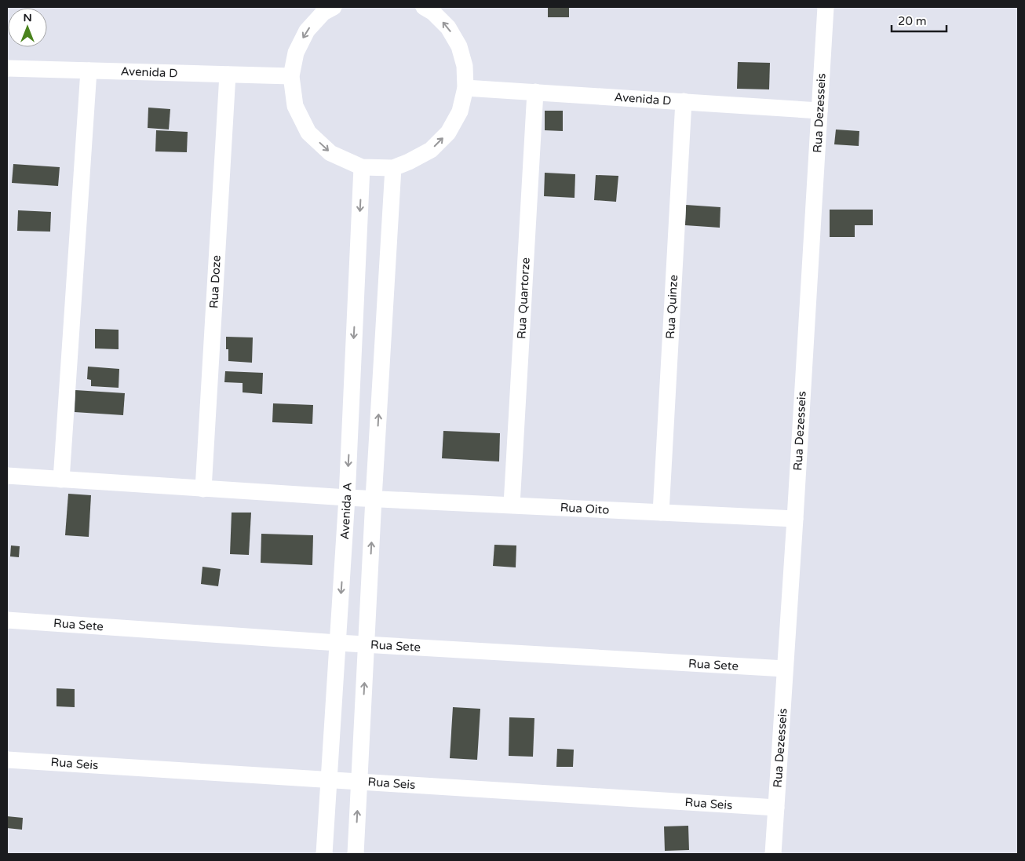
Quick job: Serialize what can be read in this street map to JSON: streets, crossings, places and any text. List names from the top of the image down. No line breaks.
{"streets":{"street":["Avenida D","Rua Dezesseis","Rua Doze","Rua Quartorze","Rua Quinze","Rua Oito","Avenida A","Rua Sete","Rua Seis"]},"crossings":[["Avenida D","Rua Dezesseis"],["Avenida D","Rua Doze"],["Avenida D","Rua Quartorze"],["Avenida D","Rua Quinze"],["Rua Dezesseis","Rua Oito"],["Rua Dezesseis","Rua Sete"],["Rua Dezesseis","Rua Seis"],["Rua Doze","Rua Oito"],["Rua Quartorze","Rua Oito"],["Rua Quinze","Rua Oito"],["Rua Oito","Avenida A"],["Avenida A","Rua Sete"],["Avenida A","Rua Seis"]],"scale_bar":"20 m","north":"top"}
